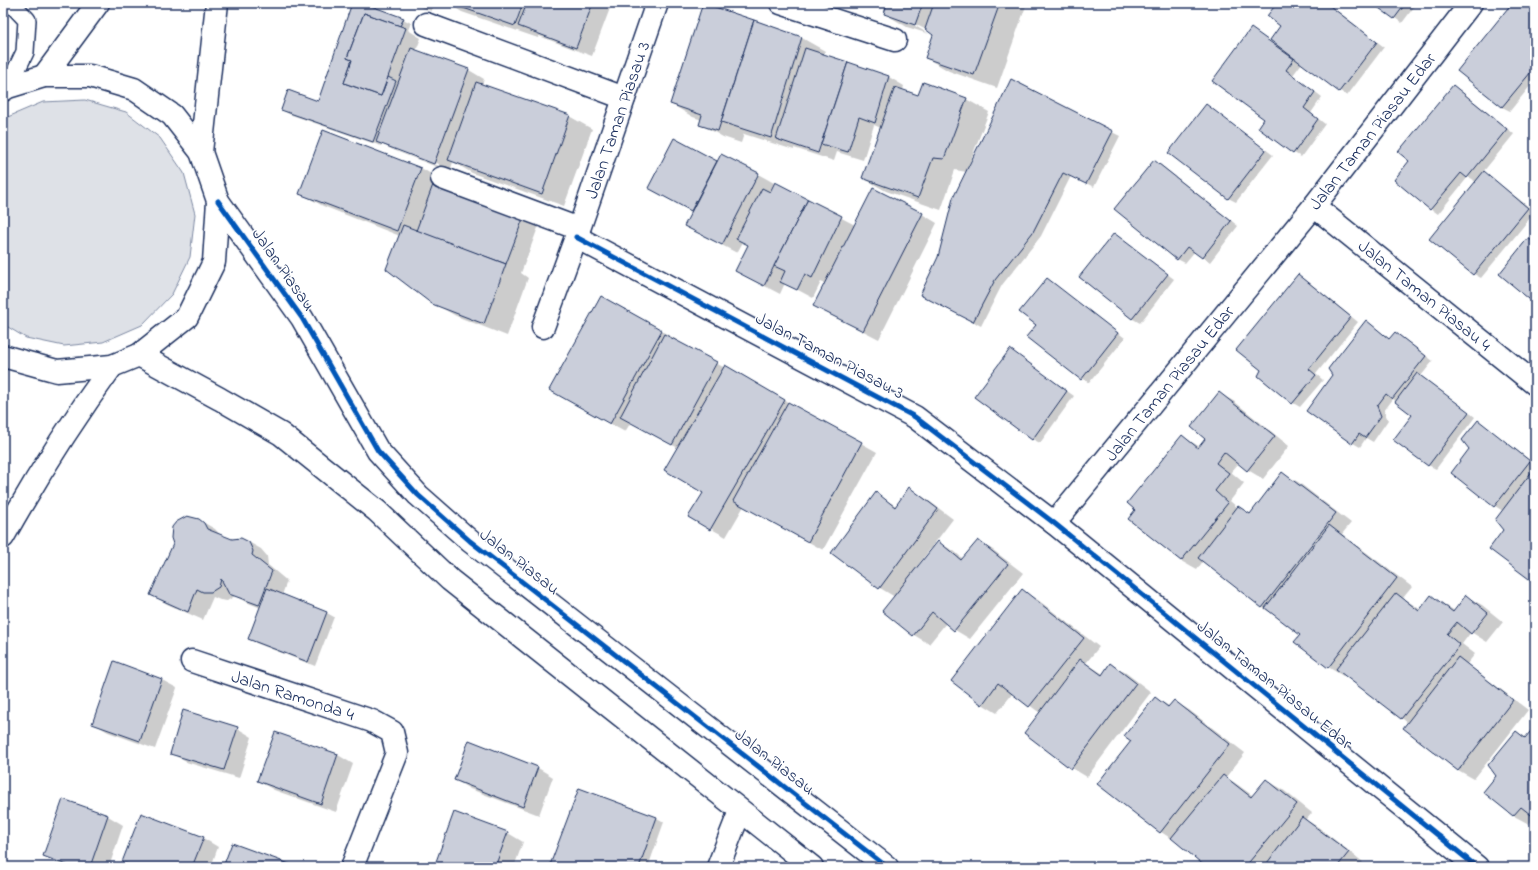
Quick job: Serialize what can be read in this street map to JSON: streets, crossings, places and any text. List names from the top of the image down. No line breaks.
{"streets":{"main road":["Jalan Taman Piasau 3","Jalan Taman Piasau Edar","Jalan Piasau","Jalan Taman Piasau 4","Jalan Ramonda 4"]},"crossings":[["Jalan Taman Piasau 3","Jalan Taman Piasau Edar"],["Jalan Taman Piasau Edar","Jalan Taman Piasau 4"]]}
